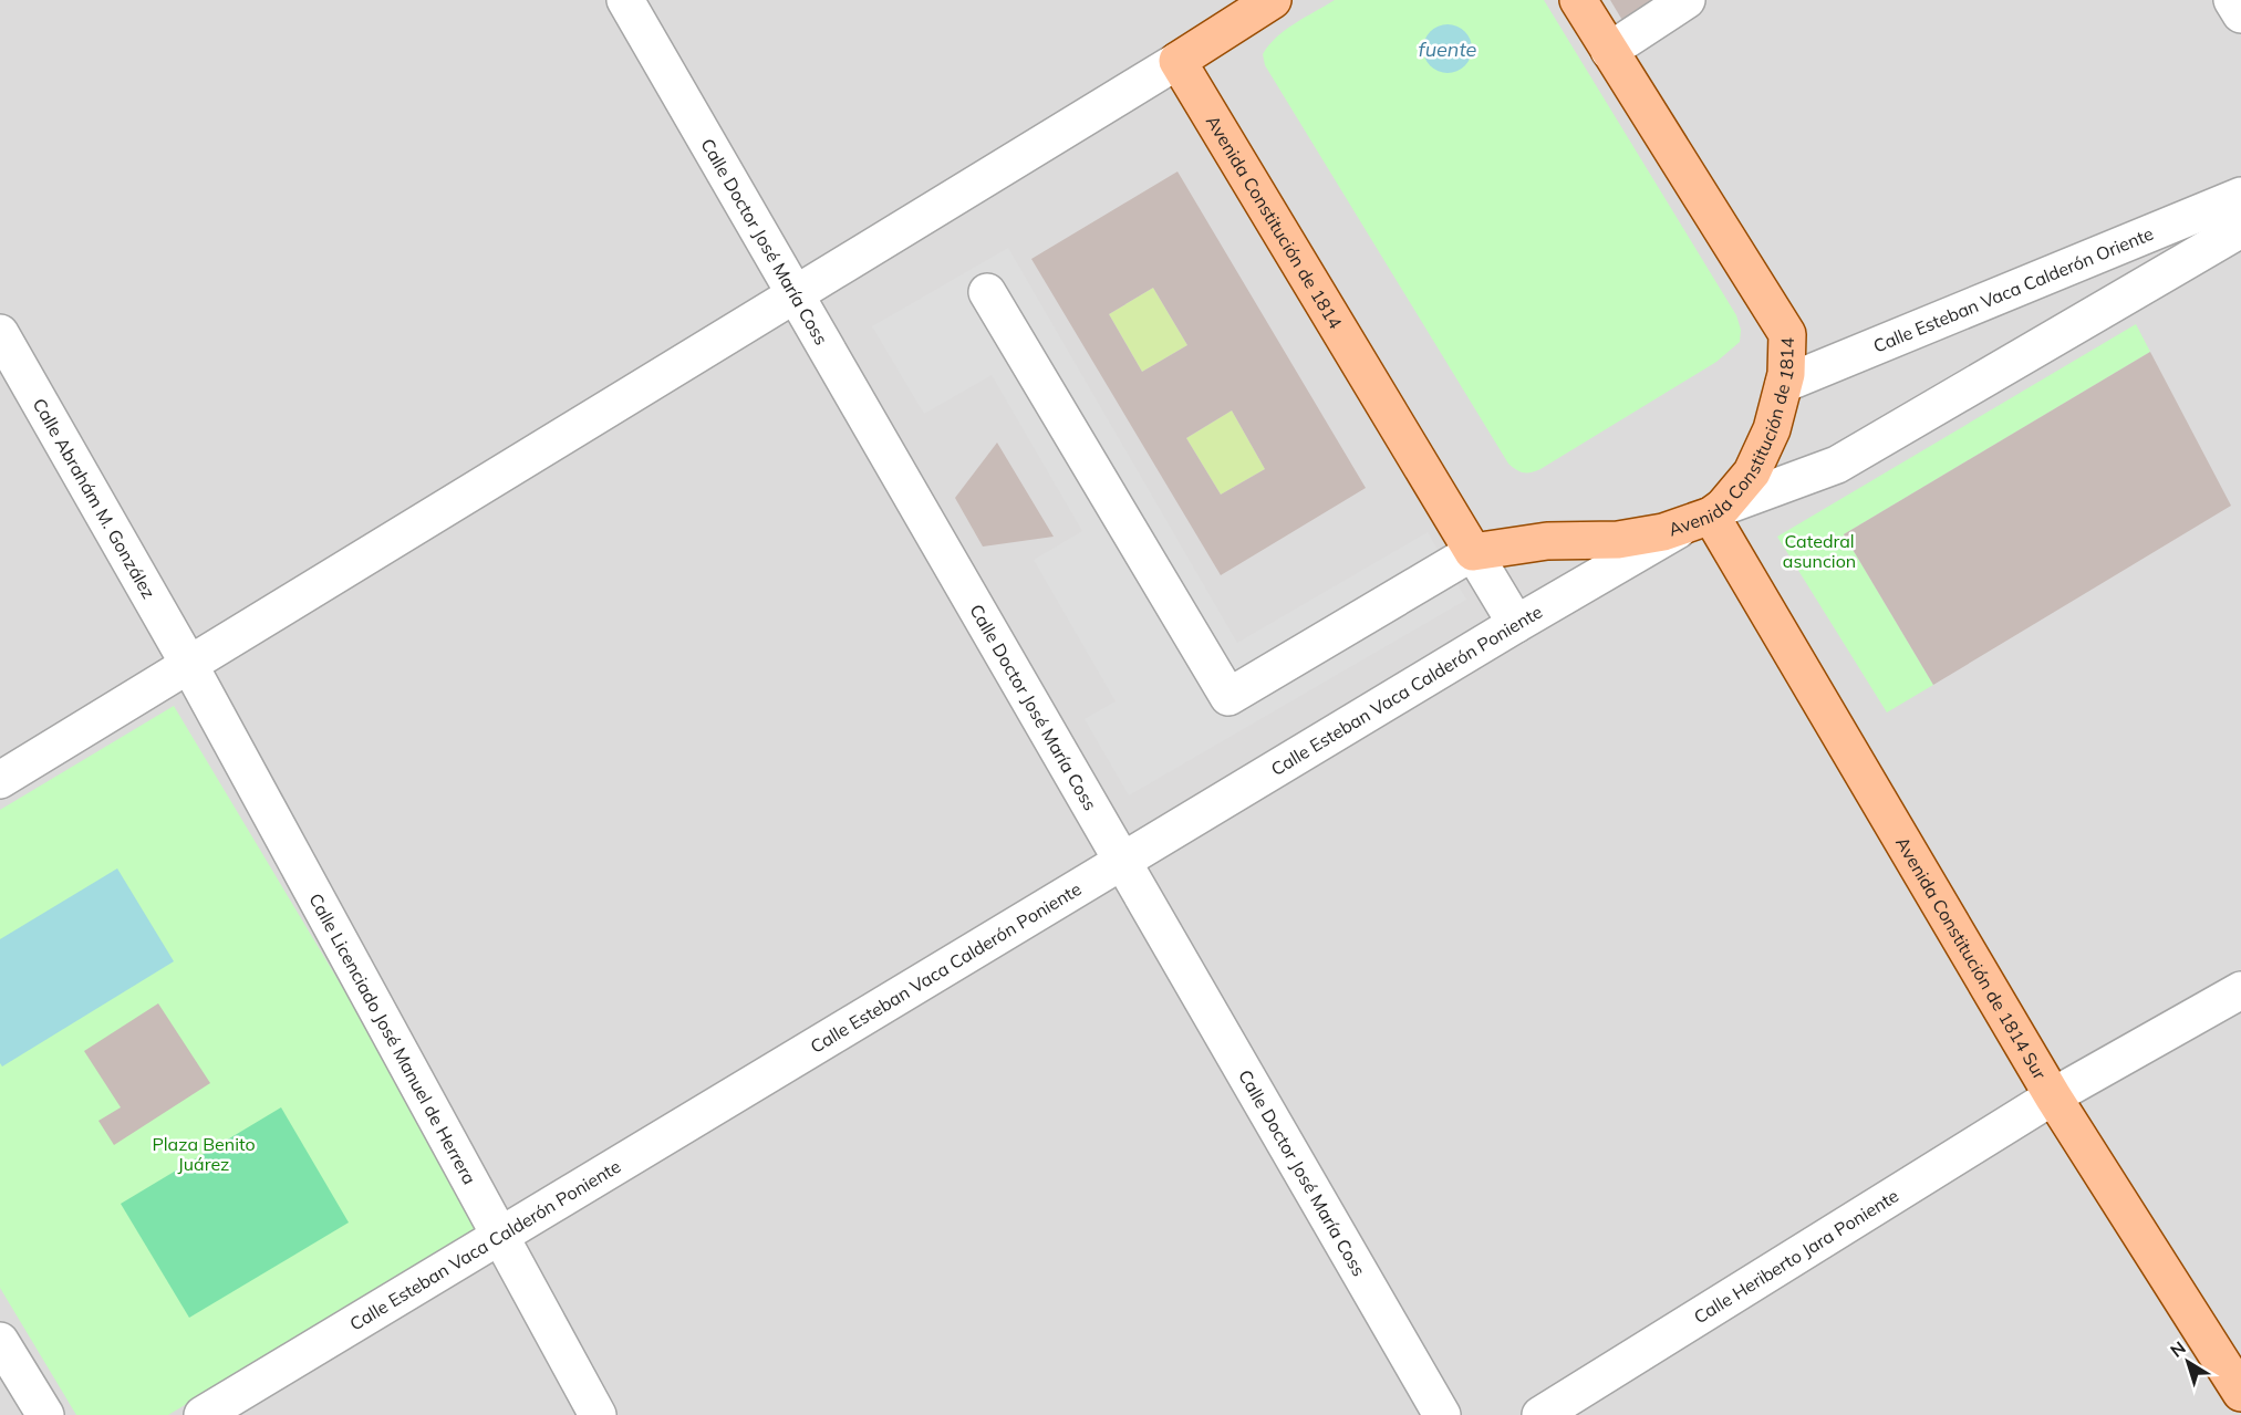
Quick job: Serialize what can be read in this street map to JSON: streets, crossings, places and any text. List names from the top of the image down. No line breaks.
{"streets":{"main road":["Avenida Constitución de 1814","Avenida Constitución de 1814 Sur"],"street":["Calle Doctor José María Coss","Calle Esteban Vaca Calderón Oriente","Calle Abrahám M. González","Calle Esteban Vaca Calderón Poniente","Calle Licenciado José Manuel de Herrera","Calle Heriberto Jara Poniente"]},"crossings":[["Avenida Constitución de 1814","Calle Esteban Vaca Calderón Oriente"],["Avenida Constitución de 1814","Calle Esteban Vaca Calderón Poniente"],["Avenida Constitución de 1814","Avenida Constitución de 1814 Sur"],["Calle Doctor José María Coss","Calle Esteban Vaca Calderón Poniente"],["Calle Abrahám M. González","Calle Licenciado José Manuel de Herrera"],["Calle Esteban Vaca Calderón Poniente","Avenida Constitución de 1814 Sur"],["Calle Esteban Vaca Calderón Poniente","Calle Licenciado José Manuel de Herrera"],["Avenida Constitución de 1814 Sur","Calle Heriberto Jara Poniente"]],"water":["fuente"],"parks":["Catedral asuncion","Plaza Benito Juárez"],"north":"top left"}
